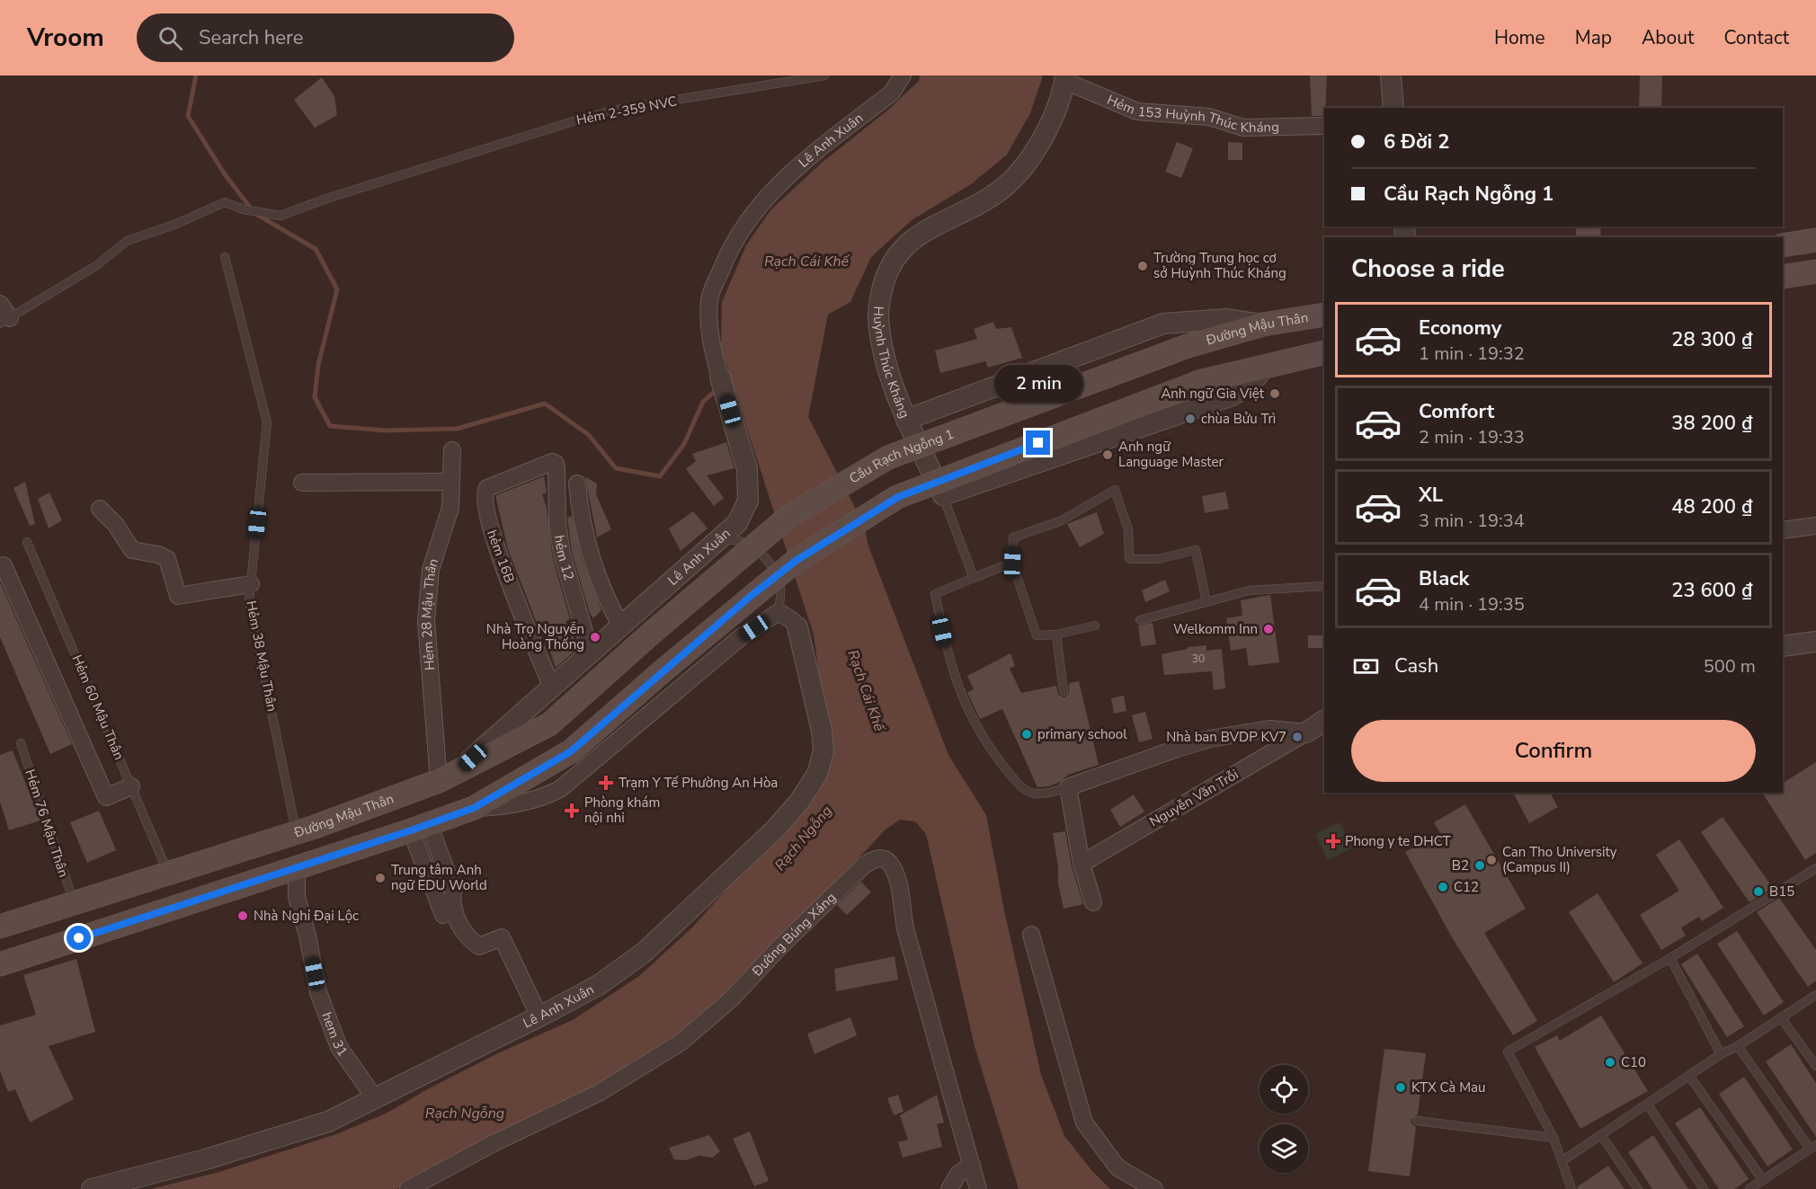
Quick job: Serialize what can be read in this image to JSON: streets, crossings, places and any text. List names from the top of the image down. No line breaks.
{"streets":{"main road":["Đường Mậu Thân","Cầu Rạch Ngỗng 1"],"street":["Hẻm 153 Huỳnh Thúc Kháng","Lê Anh Xuân","Huỳnh Thúc Kháng","hẻm 16B","hẻm 12","Hẻm 28 Mậu Thân","Nguyễn Văn Trỗi","Đường Búng Xáng","hem 31"],"lane":["Hẻm 2-359 NVC","Hẻm 38 Mậu Thân","Hẻm 60 Mậu Thân","Hẻm 76 Mậu Thân"]},"crossings":[["Hẻm 153 Huỳnh Thúc Kháng","Huỳnh Thúc Kháng"],["Lê Anh Xuân","Đường Mậu Thân"],["Lê Anh Xuân","hẻm 16B"],["Lê Anh Xuân","hẻm 12"],["Lê Anh Xuân","Hẻm 28 Mậu Thân"],["Lê Anh Xuân","hem 31"],["Đường Mậu Thân","Huỳnh Thúc Kháng"],["Đường Mậu Thân","Cầu Rạch Ngỗng 1"],["Đường Mậu Thân","Hẻm 28 Mậu Thân"],["Đường Mậu Thân","Hẻm 38 Mậu Thân"],["Đường Mậu Thân","Hẻm 60 Mậu Thân"],["Đường Mậu Thân","Hẻm 76 Mậu Thân"],["hẻm 16B","hẻm 12"]],"water":["Rạch Cái Khế","Rạch Ngỗng"],"places":{"other":["Trường Trung học cơ sở Huỳnh Thúc Kháng","Anh ngữ Gia Việt","chùa Bửu Trì","Anh ngữ Language Master","Welkomm Inn","Nhà Trọ Nguyễn Hoàng Thống","primary school","Nhà ban BVDP KV7","Can Tho University (Campus II)","B2","Trung tâm Anh ngữ EDU World","C12","B15","Nhà Nghỉ Đại Lộc","C10","KTX Cà Mau"],"health":["Trạm Y Tế Phường An Hòa","Phòng khám nội nhi","Phong y te DHCT"]},"house_numbers":["30"],"page":{"header":"Vroom","search":"Search here","nav":["Home","Map","About","Contact"],"banner":["6 Đời 2","Cầu Rạch Ngỗng 1"],"heading":"Choose a ride","list":[{"name":"Economy","note":"1 min · 19:32","value":"28 300 ₫"},{"name":"Comfort","note":"2 min · 19:33","value":"38 200 ₫"},{"name":"XL","note":"3 min · 19:34","value":"48 200 ₫"},{"name":"Black","note":"4 min · 19:35","value":"23 600 ₫"}],"bubble":"2 min","pay":["Cash","500 m"],"buttons":"Confirm"}}
